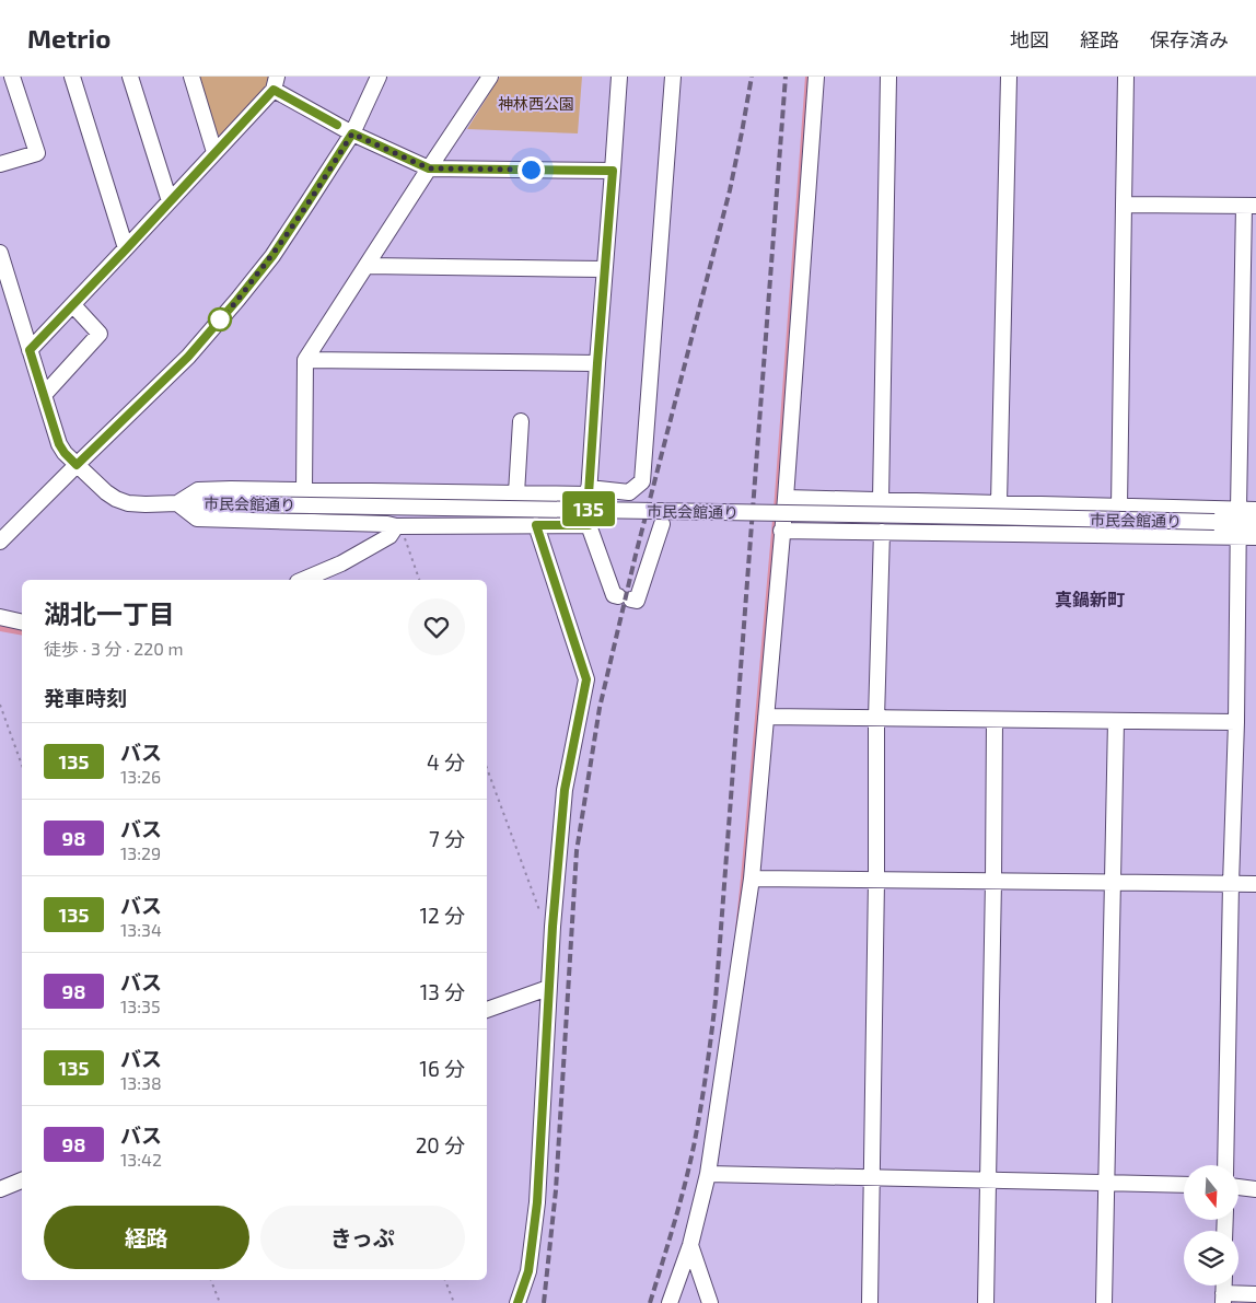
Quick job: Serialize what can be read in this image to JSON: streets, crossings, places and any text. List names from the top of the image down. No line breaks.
{"streets":{"street":["市民会館通り"]},"districts":["真鍋新町"],"parks":["神林西公園"],"lines":["bus line 135"],"north":"bottom","page":{"header":"Metrio","nav":["地図","経路","保存済み"],"on_map":"135","heading":[["湖北一丁目","徒歩 · 3 分 · 220 m"],"発車時刻"],"list":[{"mark":"135","name":"バス","note":"13:26","value":"4 分"},{"mark":"98","name":"バス","note":"13:29","value":"7 分"},{"mark":"135","name":"バス","note":"13:34","value":"12 分"},{"mark":"98","name":"バス","note":"13:35","value":"13 分"},{"mark":"135","name":"バス","note":"13:38","value":"16 分"},{"mark":"98","name":"バス","note":"13:42","value":"20 分"}],"buttons":["経路","きっぷ"]}}
